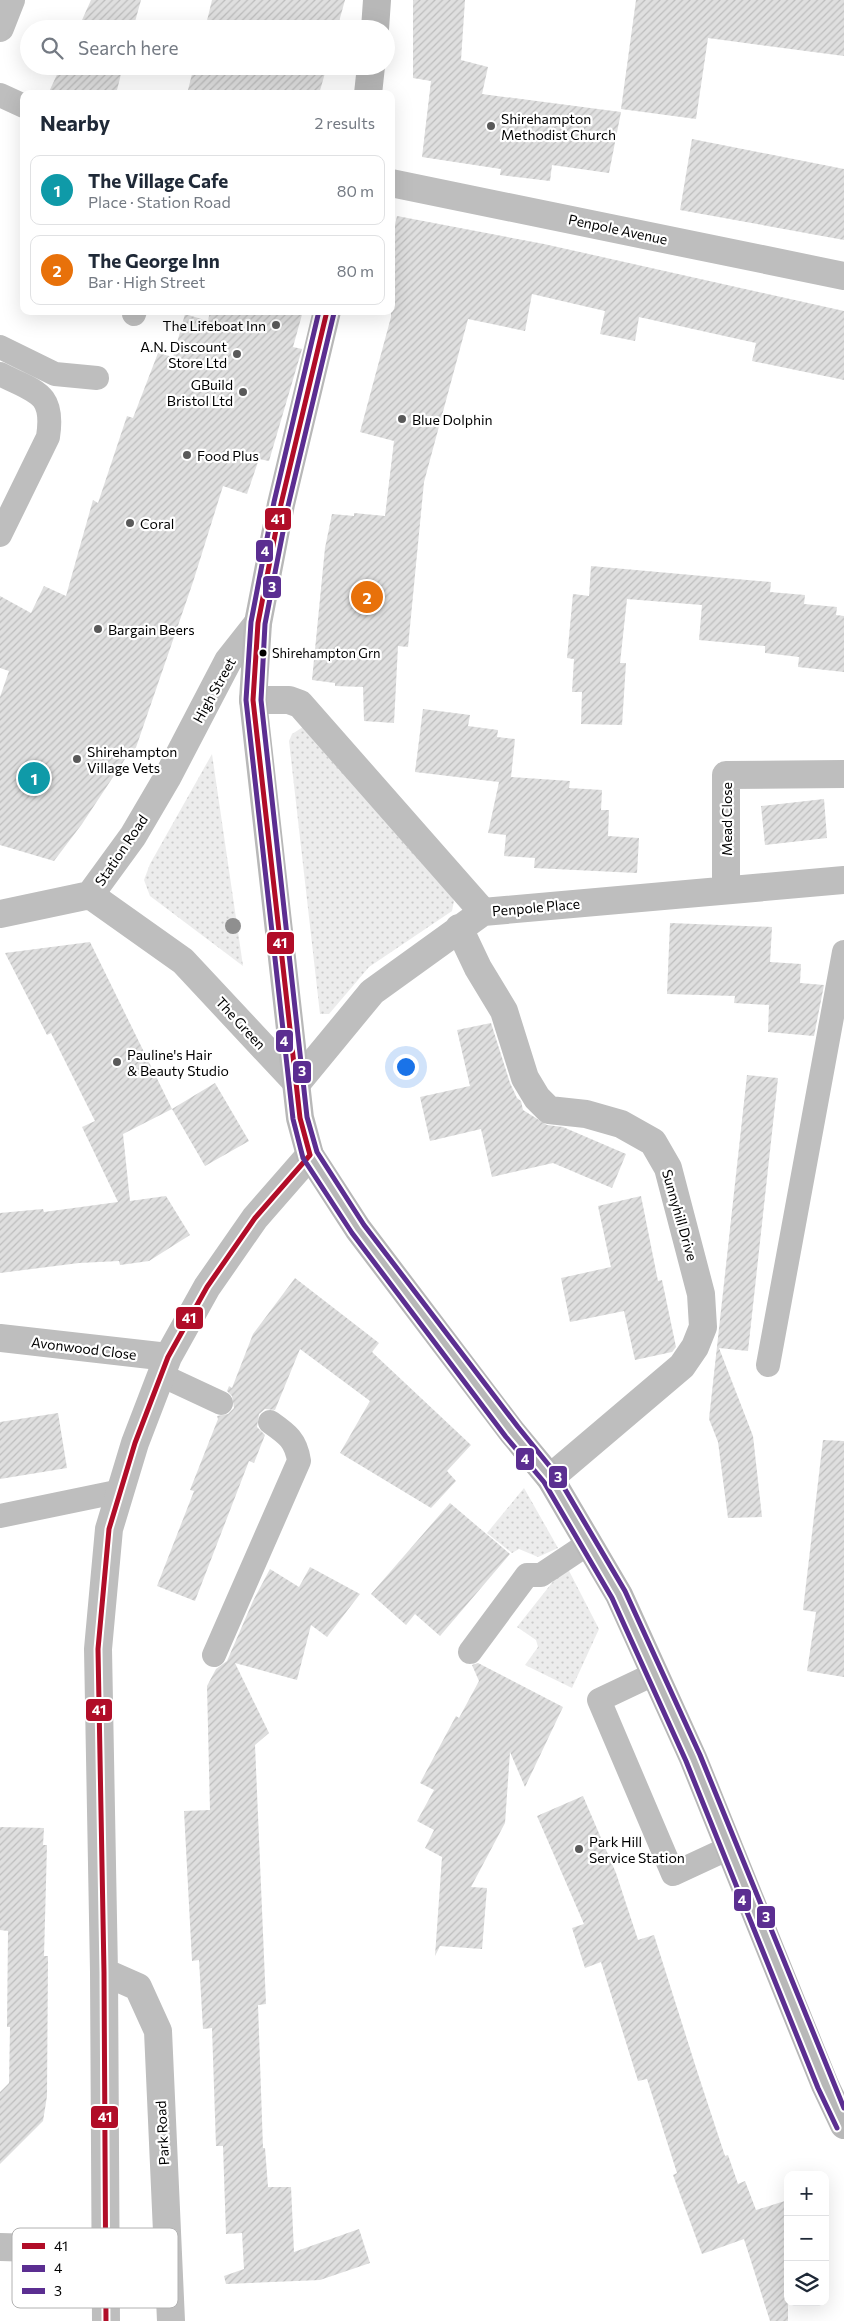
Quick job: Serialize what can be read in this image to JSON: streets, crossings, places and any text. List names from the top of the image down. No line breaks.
{"streets":{"main road":["High Street"],"street":["Penpole Avenue","Mead Close","Station Road","Penpole Place","The Green","Sunnyhill Drive","Avonwood Close","Park Road"]},"crossings":[["High Street","Station Road"],["Mead Close","Penpole Place"],["Station Road","The Green"],["Penpole Place","The Green"],["Penpole Place","Sunnyhill Drive"]],"places":["Shirehampton Methodist Church","The Lifeboat Inn","A.N. Discount Store Ltd","GBuild Bristol Ltd","Blue Dolphin","Food Plus","Coral","Bargain Beers","Shirehampton Grn","Shirehampton Village Vets","Pauline's Hair & Beauty Studio","Park Hill Service Station"],"lines":["transit line 41","transit line 4","transit line 3"],"legend":["41","4","3"],"page":{"search":"Search here","heading":["Nearby","2 results"],"list":[{"mark":"1","name":"The Village Cafe","note":"Place · Station Road","value":"80 m"},{"mark":"2","name":"The George Inn","note":"Bar · High Street","value":"80 m"}],"pins":["2","1"],"map_buttons":["+","−"]}}
